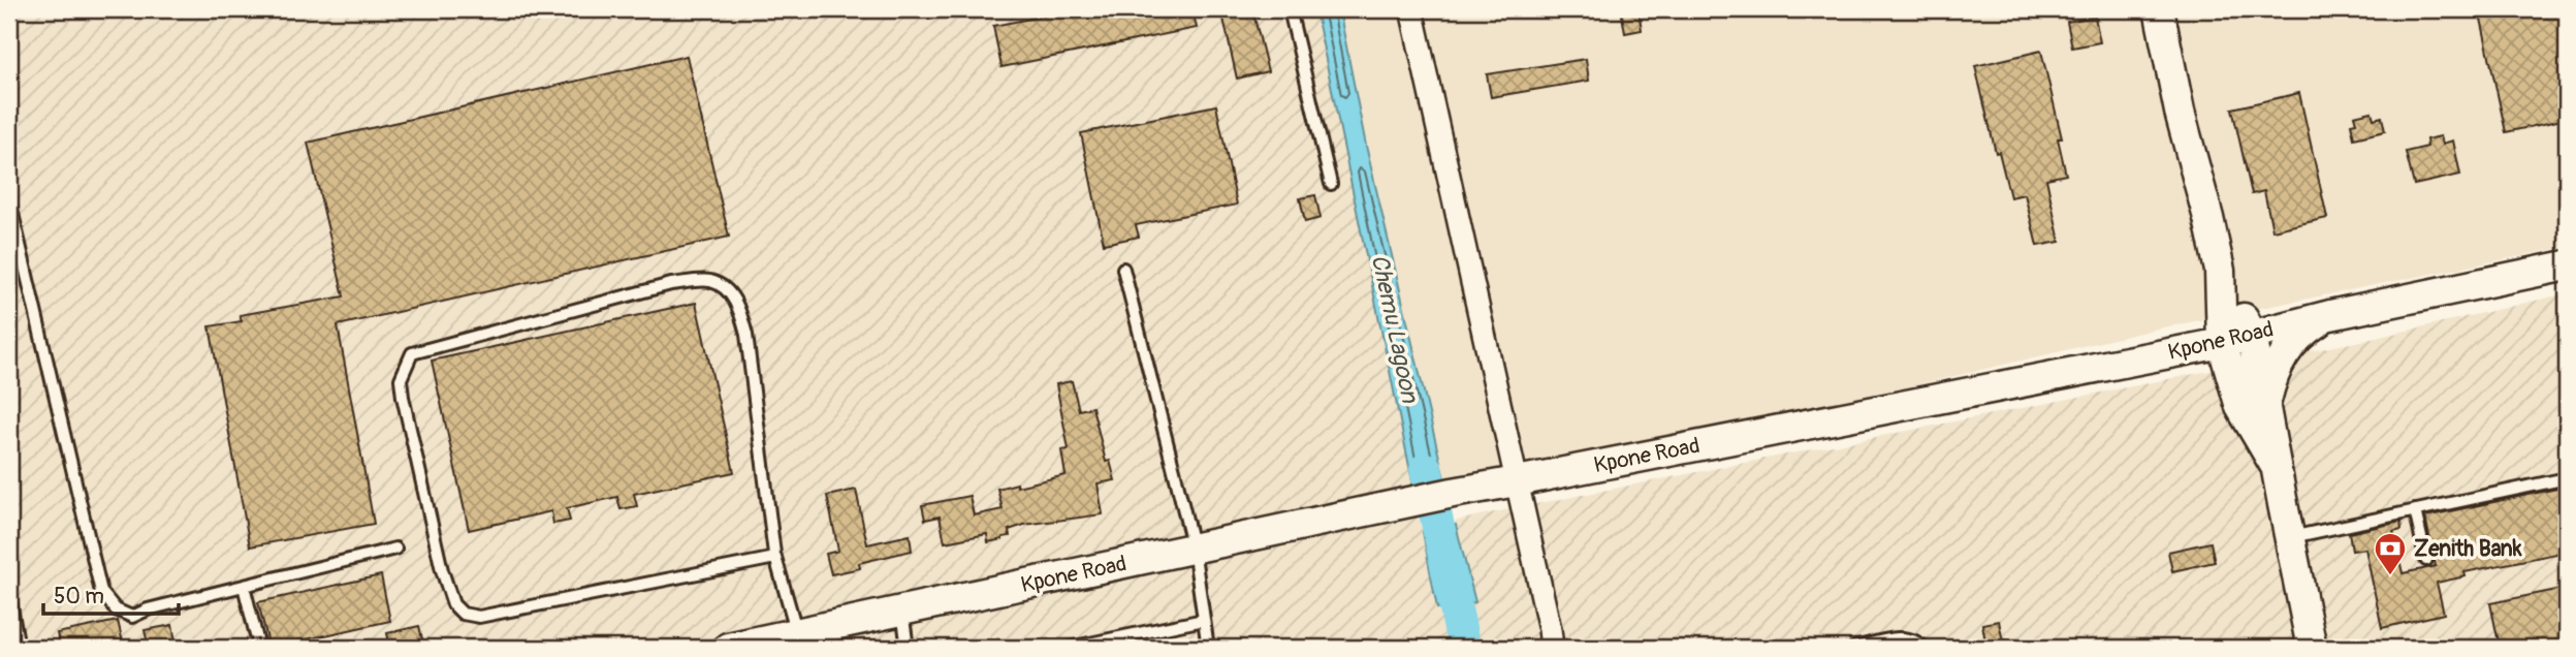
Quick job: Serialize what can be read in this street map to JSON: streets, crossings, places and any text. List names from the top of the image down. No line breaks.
{"streets":{"main road":["Kpone Road"]},"water":["Chemu Lagoon"],"places":{"bank":["Zenith Bank"]},"scale_bar":"50 m"}
